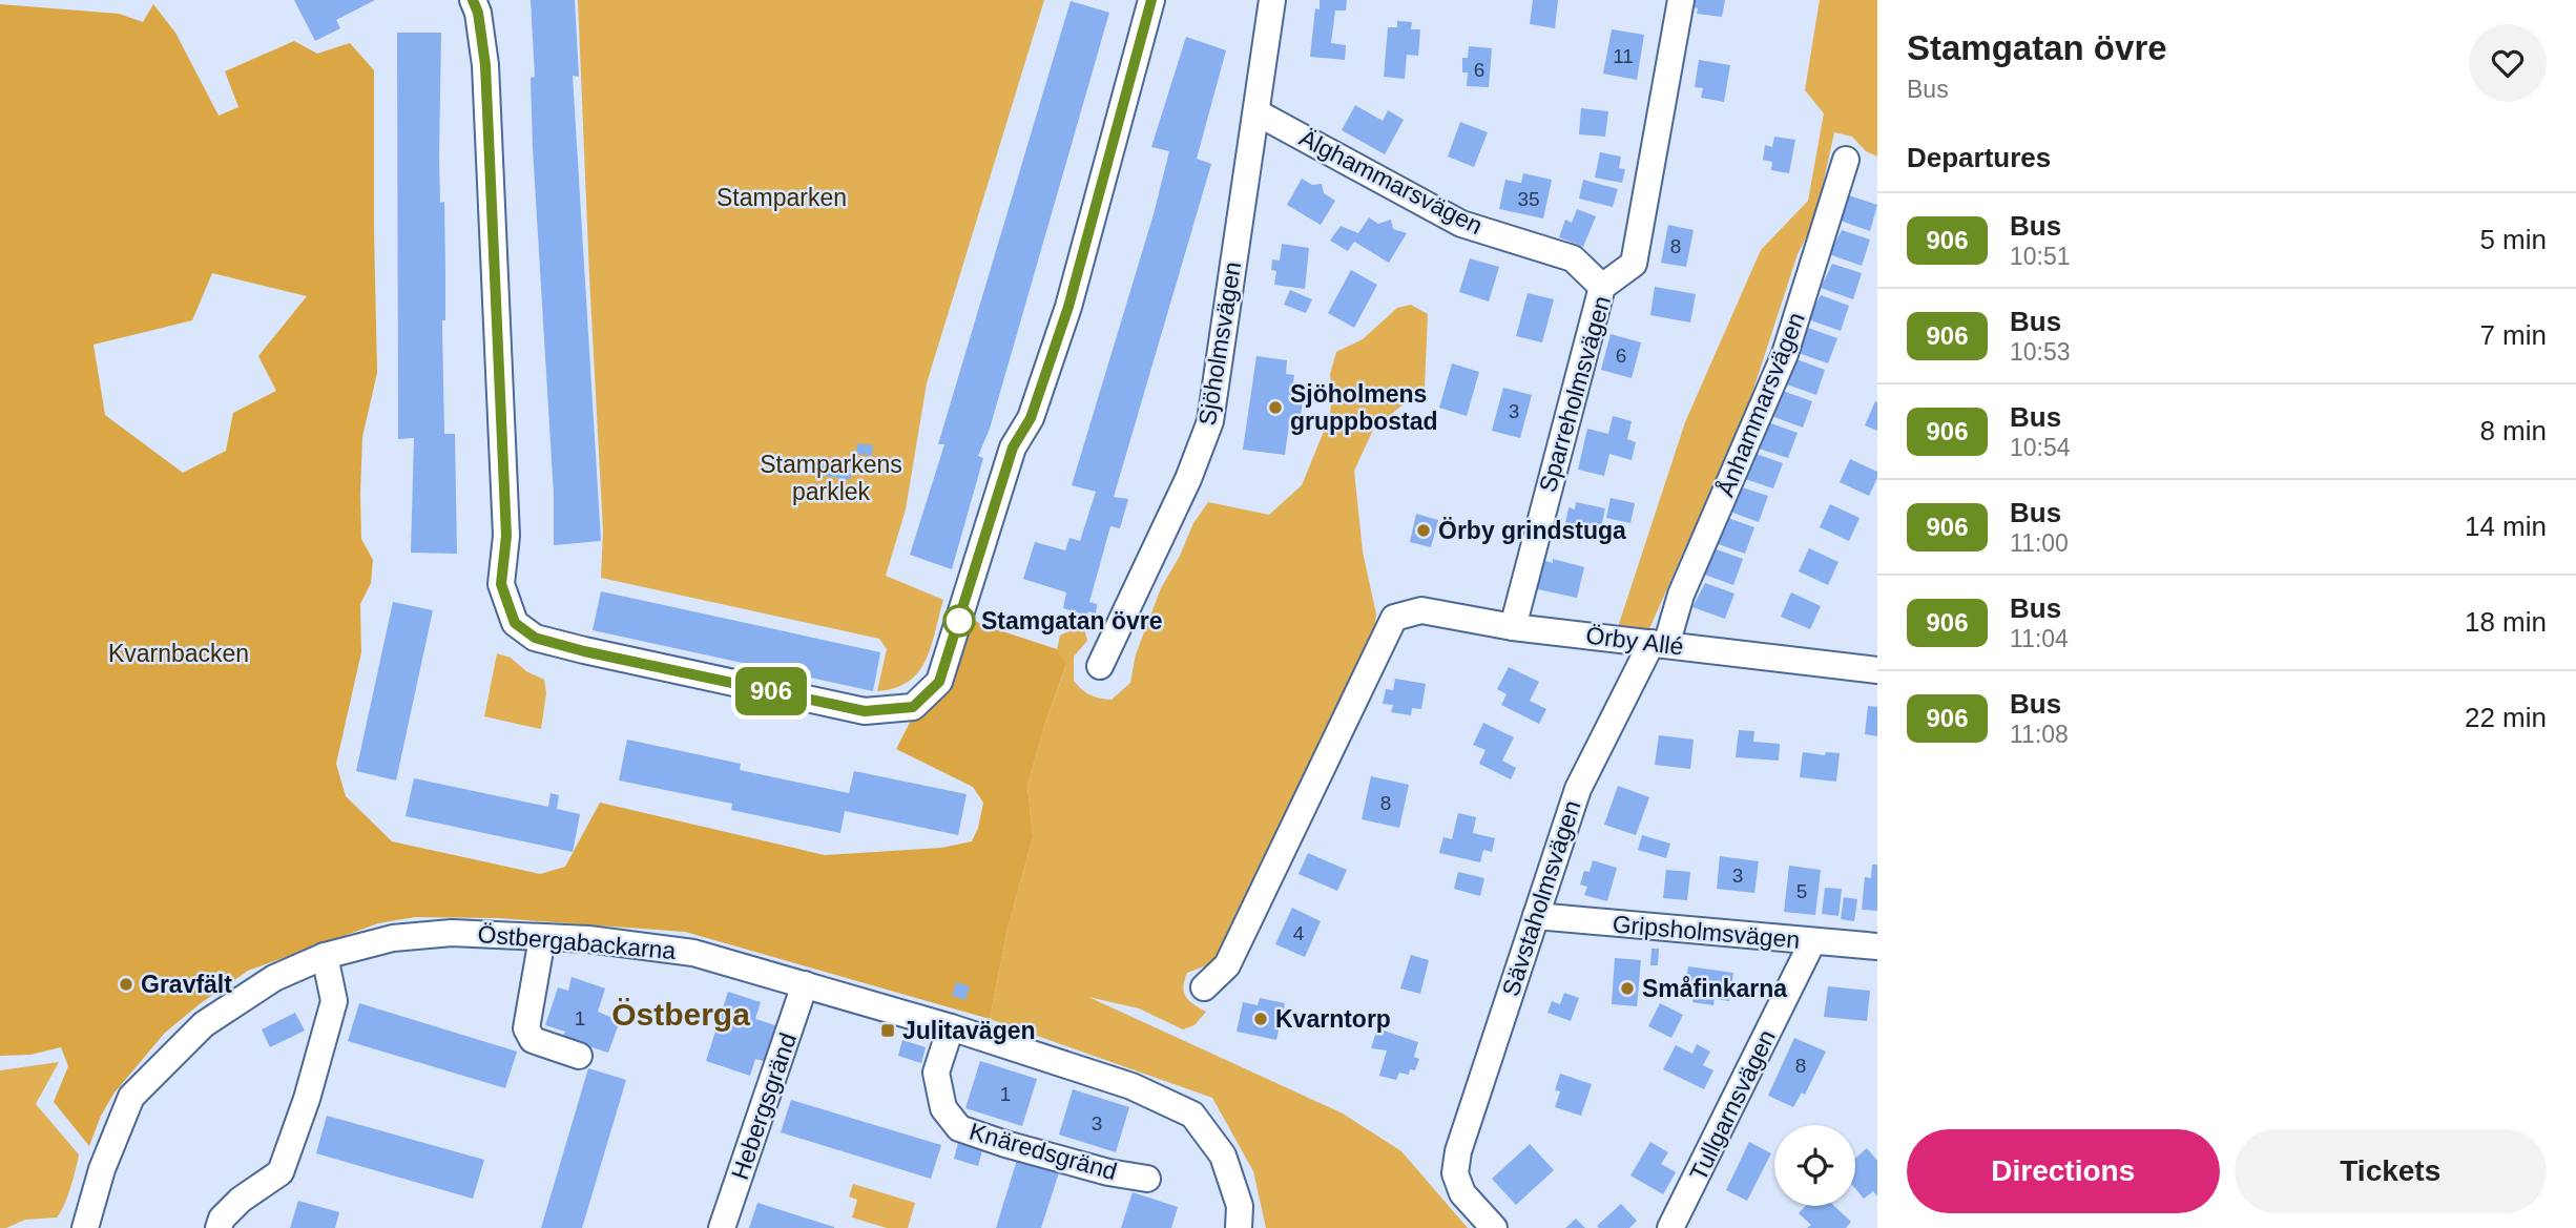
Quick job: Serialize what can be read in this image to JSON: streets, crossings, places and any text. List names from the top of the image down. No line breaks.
{"streets":{"street":["Älghammarsvägen","Sjöholmsvägen","Sparreholmsvägen","Ånhammarsvägen","Örby Allé","Sävstaholmsvägen","Gripsholmsvägen","Östbergabackarna","Tullgarnsvägen","Hebergsgränd","Knäredsgränd"]},"crossings":[["Älghammarsvägen","Sjöholmsvägen"],["Älghammarsvägen","Sparreholmsvägen"],["Sparreholmsvägen","Örby Allé"],["Ånhammarsvägen","Örby Allé"],["Ånhammarsvägen","Sävstaholmsvägen"],["Örby Allé","Sävstaholmsvägen"],["Sävstaholmsvägen","Gripsholmsvägen"],["Gripsholmsvägen","Tullgarnsvägen"],["Östbergabackarna","Hebergsgränd"],["Östbergabackarna","Knäredsgränd"]],"districts":["Östberga"],"parks":["Stamparken","Stamparkens parklek","Kvarnbacken"],"places":{"other":["Sjöholmens gruppbostad","Örby grindstuga","Stamgatan övre","Gravfält","Småfinkarna","Kvarntorp"],"transit":["Julitavägen"]},"lines":["bus line 906"],"house_numbers":["11","6","35","8","6","3","8","3","5","4","1","8","1","3"],"page":{"on_map":"906","heading":[["Stamgatan övre","Bus"],"Departures"],"list":[{"mark":"906","name":"Bus","note":"10:51","value":"5 min"},{"mark":"906","name":"Bus","note":"10:53","value":"7 min"},{"mark":"906","name":"Bus","note":"10:54","value":"8 min"},{"mark":"906","name":"Bus","note":"11:00","value":"14 min"},{"mark":"906","name":"Bus","note":"11:04","value":"18 min"},{"mark":"906","name":"Bus","note":"11:08","value":"22 min"}],"buttons":["Directions","Tickets"]}}
